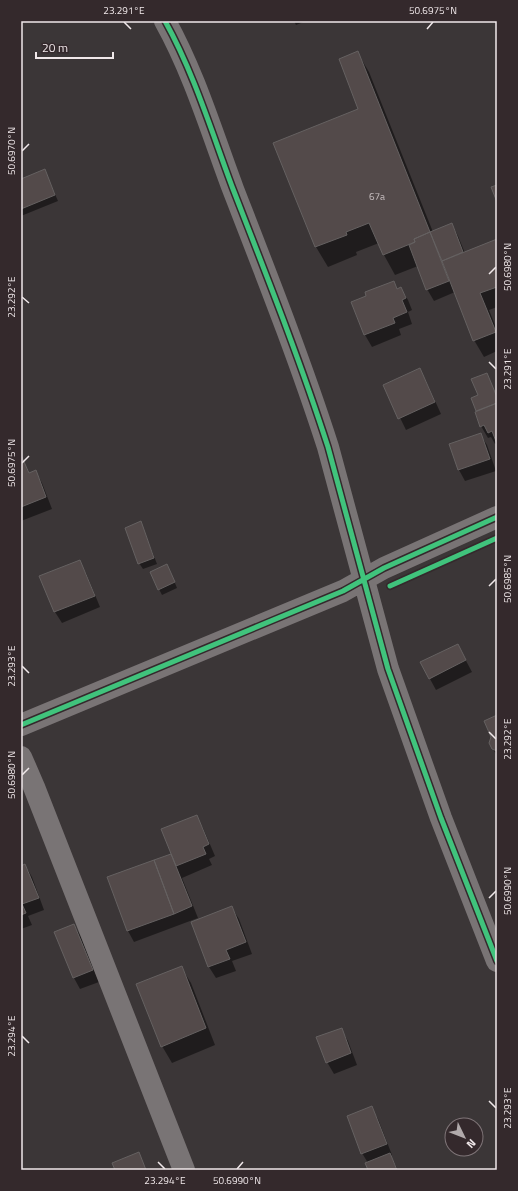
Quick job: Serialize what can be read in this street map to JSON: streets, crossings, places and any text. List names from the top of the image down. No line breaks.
{"house_numbers":["67a"],"scale_bar":"20 m","north":"bottom right","coordinates":["23.291°E","50.6975°N","50.6970°N","50.6980°N","23.292°E","50.6985°N","23.293°E","50.6990°N","23.294°E"]}
